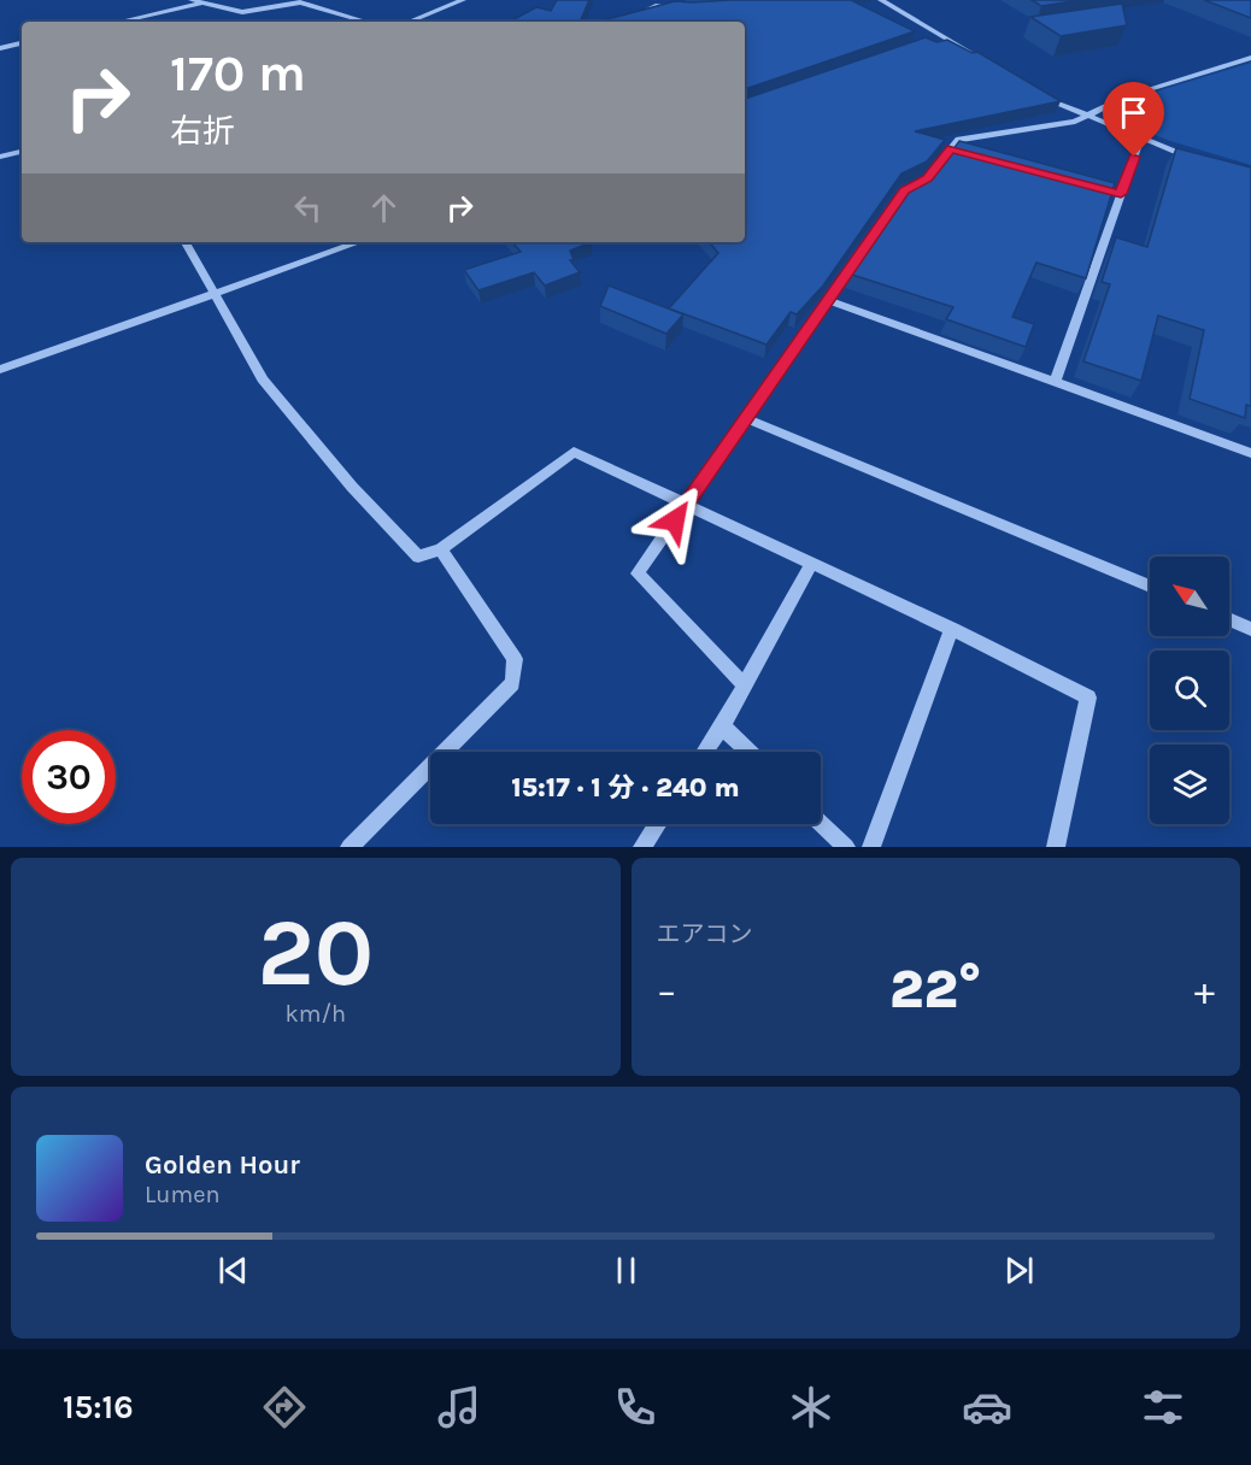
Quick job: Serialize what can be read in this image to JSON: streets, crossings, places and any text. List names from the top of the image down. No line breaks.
{"north":"top left","page":{"turn":["170 m","右折"],"limit":"30","trip":"15:17 · 1 分 · 240 m","tile":[["20","km/h"],"エアコン"],"heat":["−","22°","+"],"song":["Golden Hour","Lumen"],"tabs":"15:16"}}
